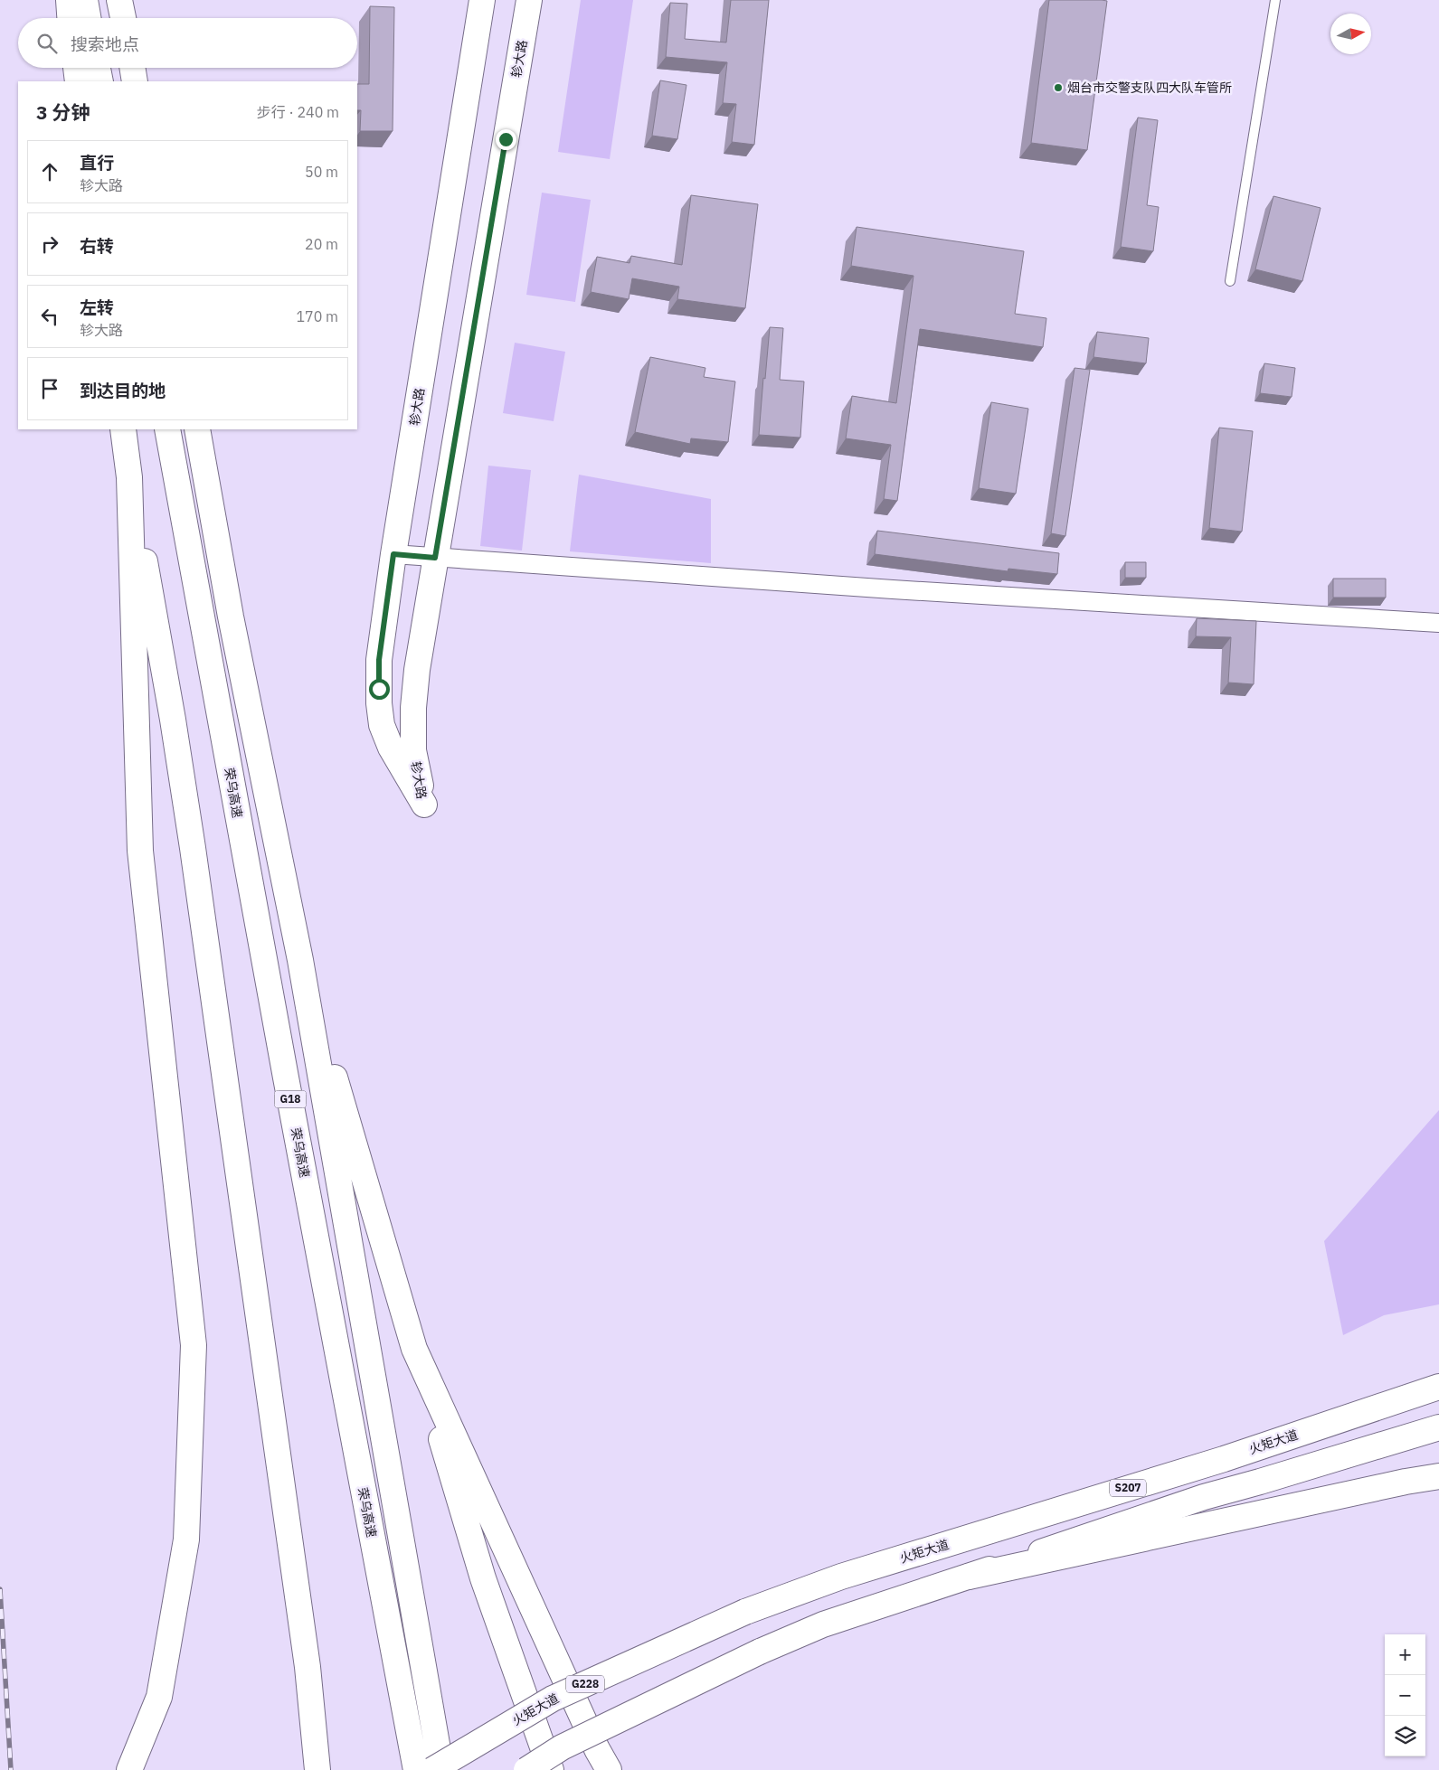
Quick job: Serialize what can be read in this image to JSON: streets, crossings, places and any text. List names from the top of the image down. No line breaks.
{"streets":{"main road":["轸大路","荣乌高速","G18","火矩大道","S207","G228"]},"places":["烟台市交警支队四大队车管所"],"north":"right","page":{"search":"搜索地点","heading":["3 分钟","步行 · 240 m"],"list":[["直行","轸大路","50 m"],["右转","20 m"],["左转","轸大路","170 m"],"到达目的地"],"map_buttons":["+","−"]}}
